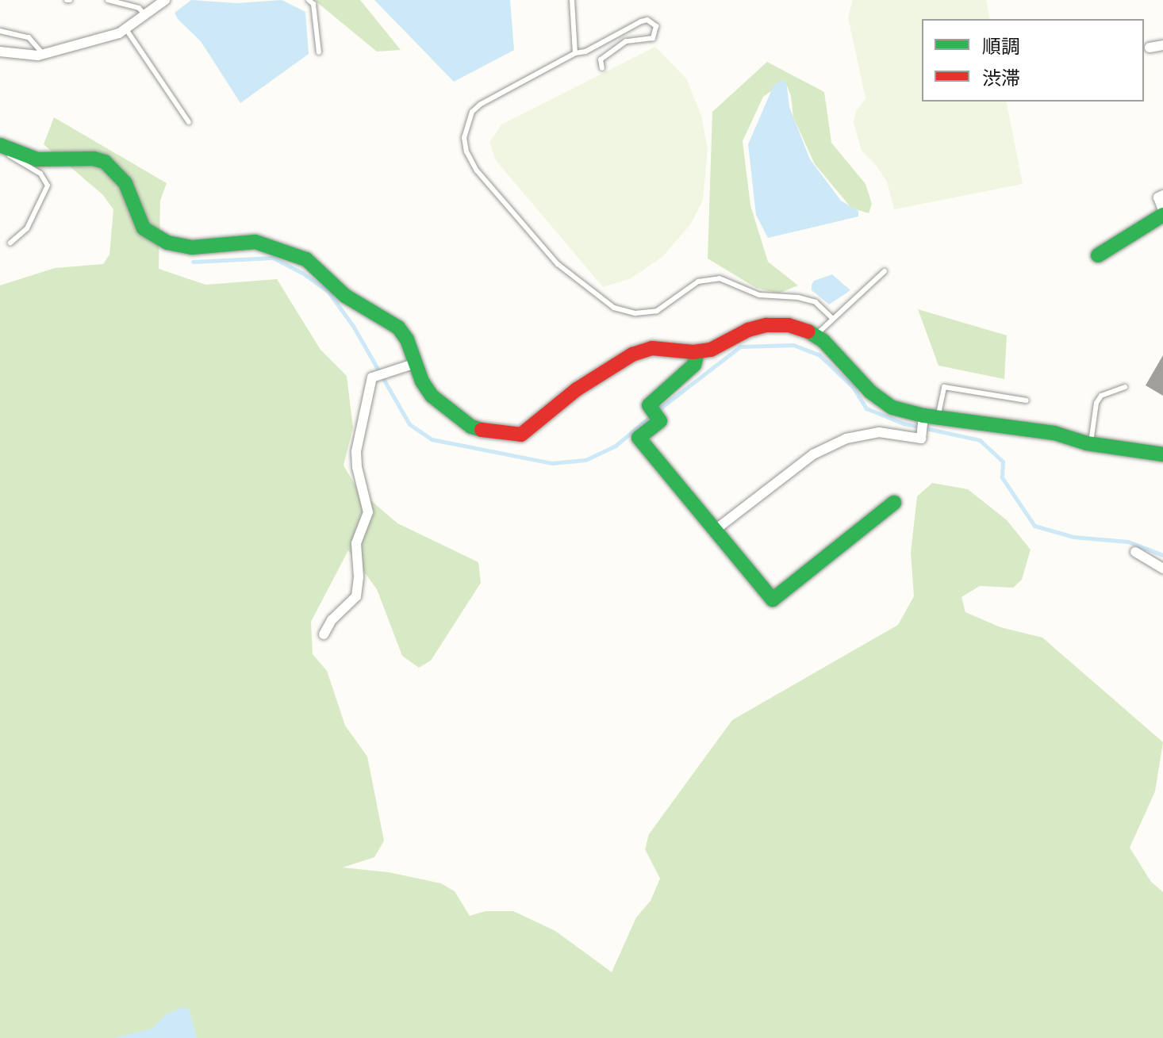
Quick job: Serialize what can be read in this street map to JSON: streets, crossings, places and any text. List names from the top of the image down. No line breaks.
{"legend":["順調","渋滞"]}
